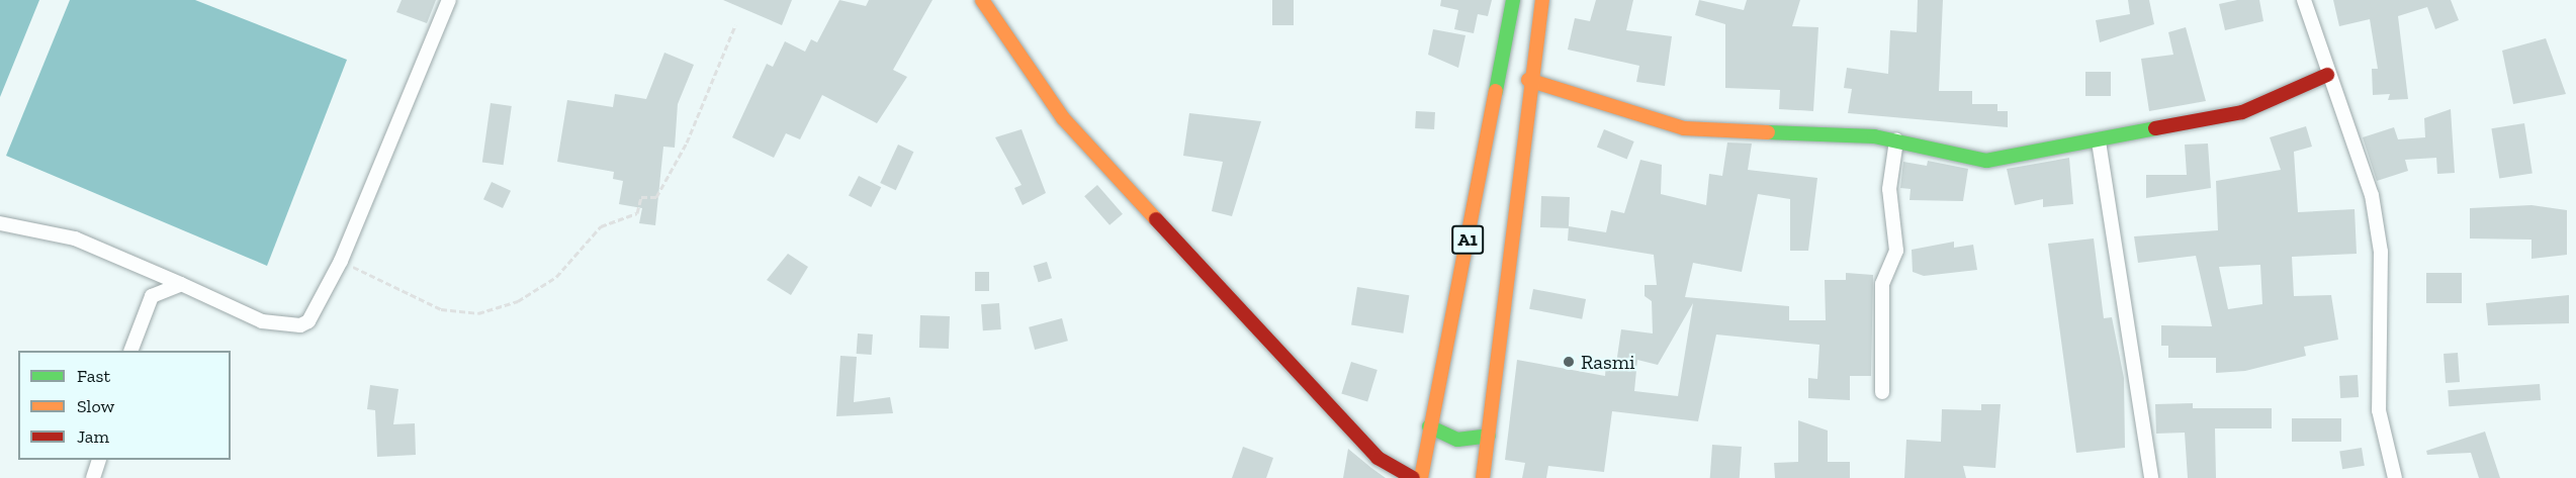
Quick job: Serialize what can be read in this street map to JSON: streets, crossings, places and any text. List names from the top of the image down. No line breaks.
{"streets":{"main road":["A1"]},"places":["Rasmi"],"legend":["Fast","Slow","Jam"]}
